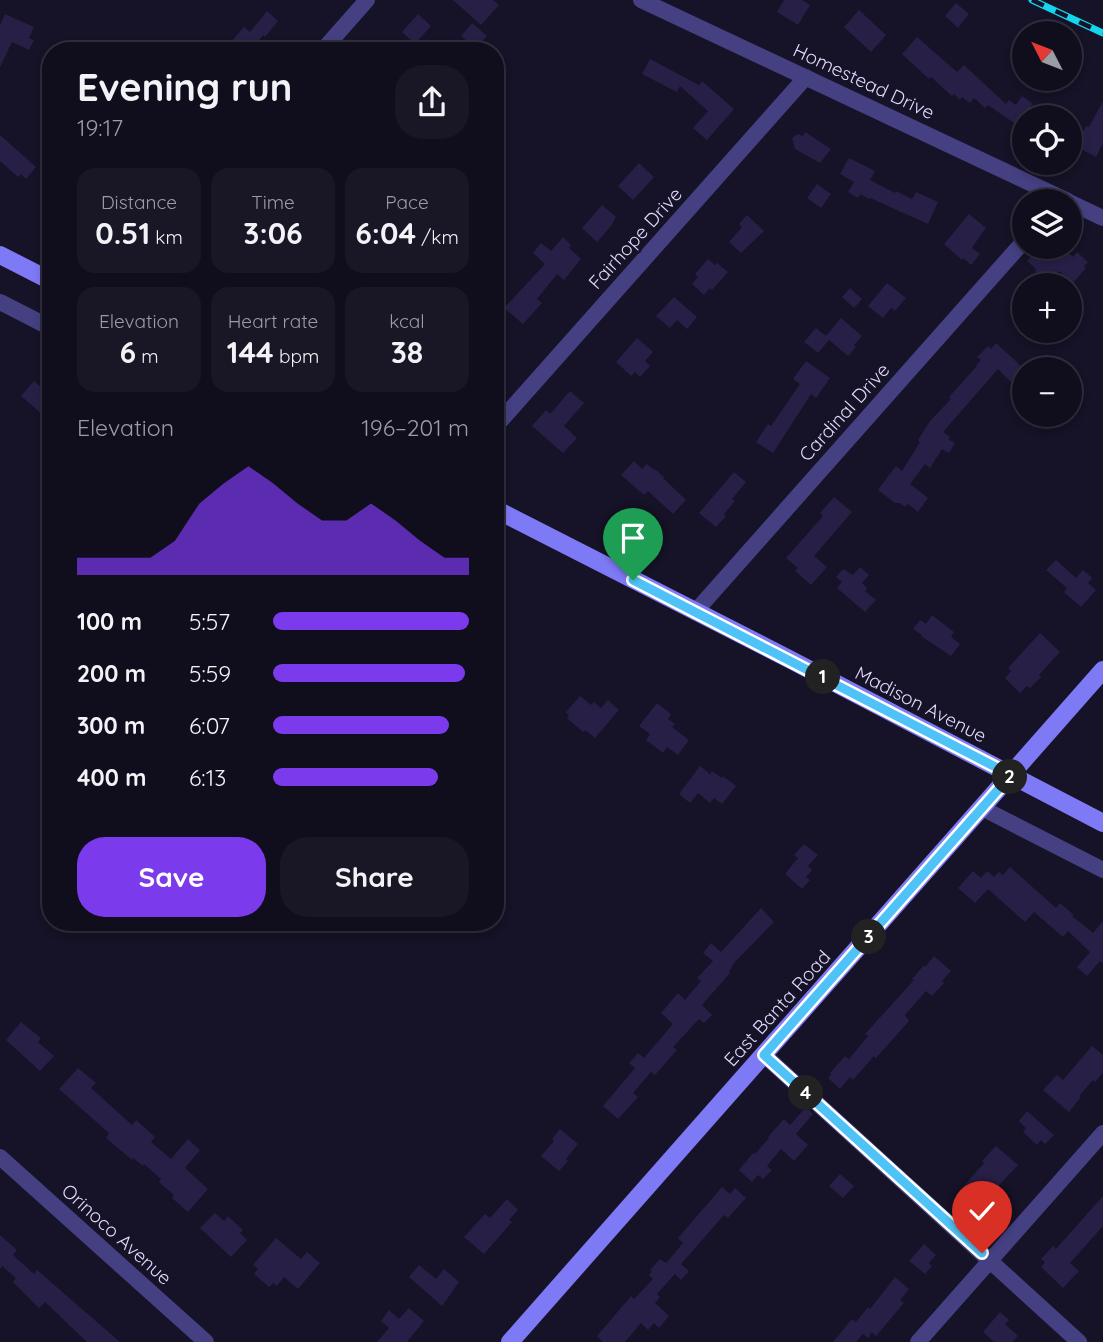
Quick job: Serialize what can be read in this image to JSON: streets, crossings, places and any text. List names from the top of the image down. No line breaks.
{"streets":{"street":["Homestead Drive","Fairhope Drive","Cardinal Drive","Madison Avenue","East Banta Road","Orinoco Avenue"]},"crossings":[["Homestead Drive","Fairhope Drive"],["Cardinal Drive","Madison Avenue"],["Madison Avenue","East Banta Road"]],"north":"top left","page":{"map_buttons":["+","−"],"heading":["Evening run","19:17"],"stats":[["Distance","0.51 km"],["Time","3:06"],["Pace","6:04 /km"],["Elevation","6 m"],["Heart rate","144 bpm"],["kcal","38"]],"chart":["Elevation","196–201 m"],"list":[{"name":"100 m","note":"5:57"},{"name":"200 m","note":"5:59"},{"name":"300 m","note":"6:07"},{"name":"400 m","note":"6:13"}],"pins":["1","2","3","4"],"buttons":["Save","Share"]}}
